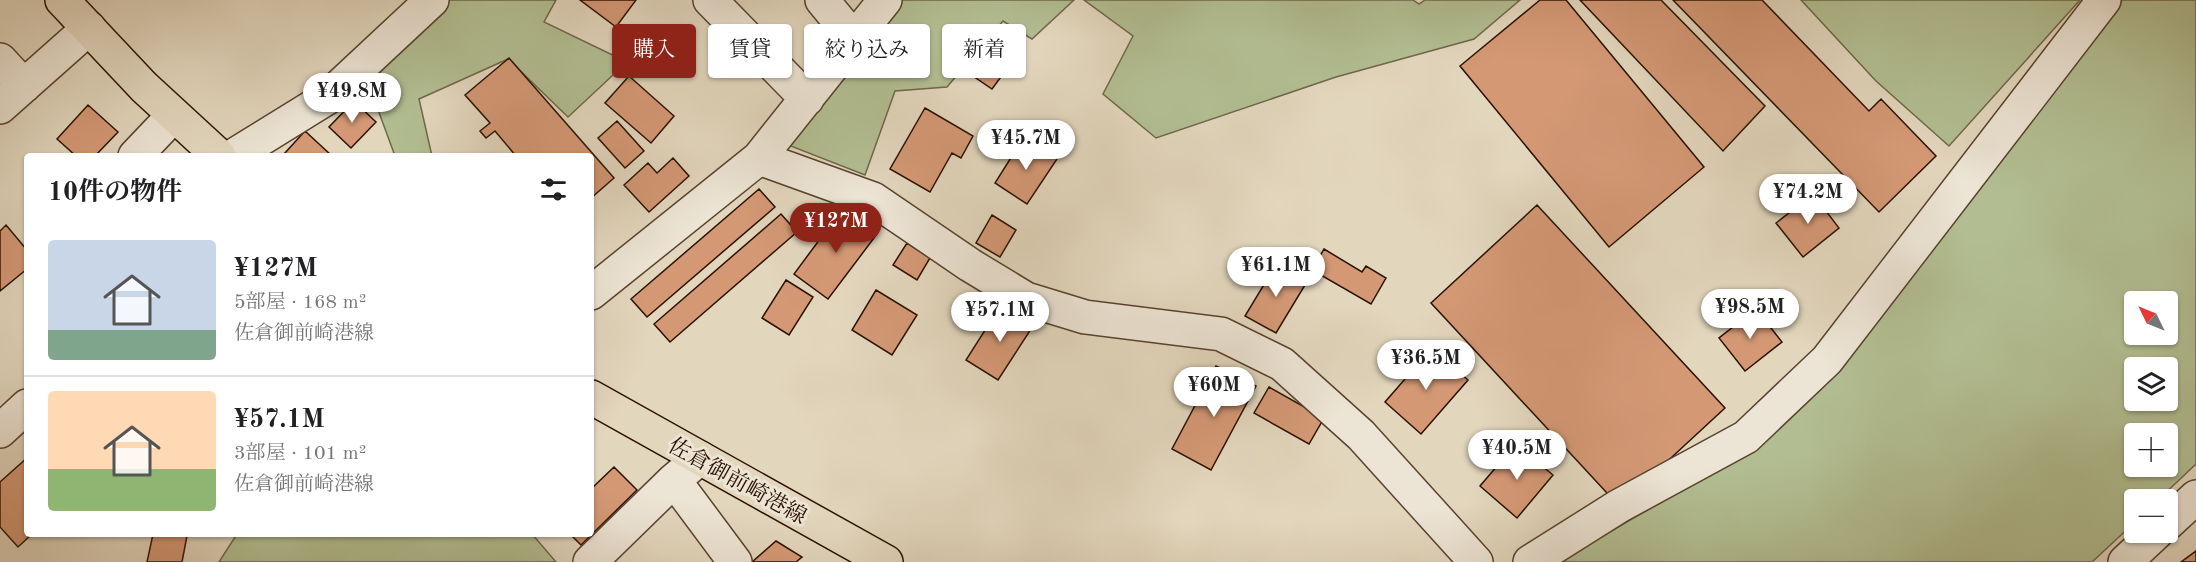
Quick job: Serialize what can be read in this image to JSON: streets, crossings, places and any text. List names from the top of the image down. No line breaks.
{"streets":{"main road":["佐倉御前崎港線"]},"north":"top left","page":{"chip":["購入","賃貸","絞り込み","新着"],"price":["¥49.8M","¥45.7M","¥74.2M","¥127M","¥61.1M","¥98.5M","¥57.1M","¥36.5M","¥60M","¥40.5M"],"heading":"10件の物件","list":[{"name":"¥127M","note":"5部屋 · 168 m² · 佐倉御前崎港線"},{"name":"¥57.1M","note":"3部屋 · 101 m² · 佐倉御前崎港線"}],"map_buttons":["+","−"]}}
